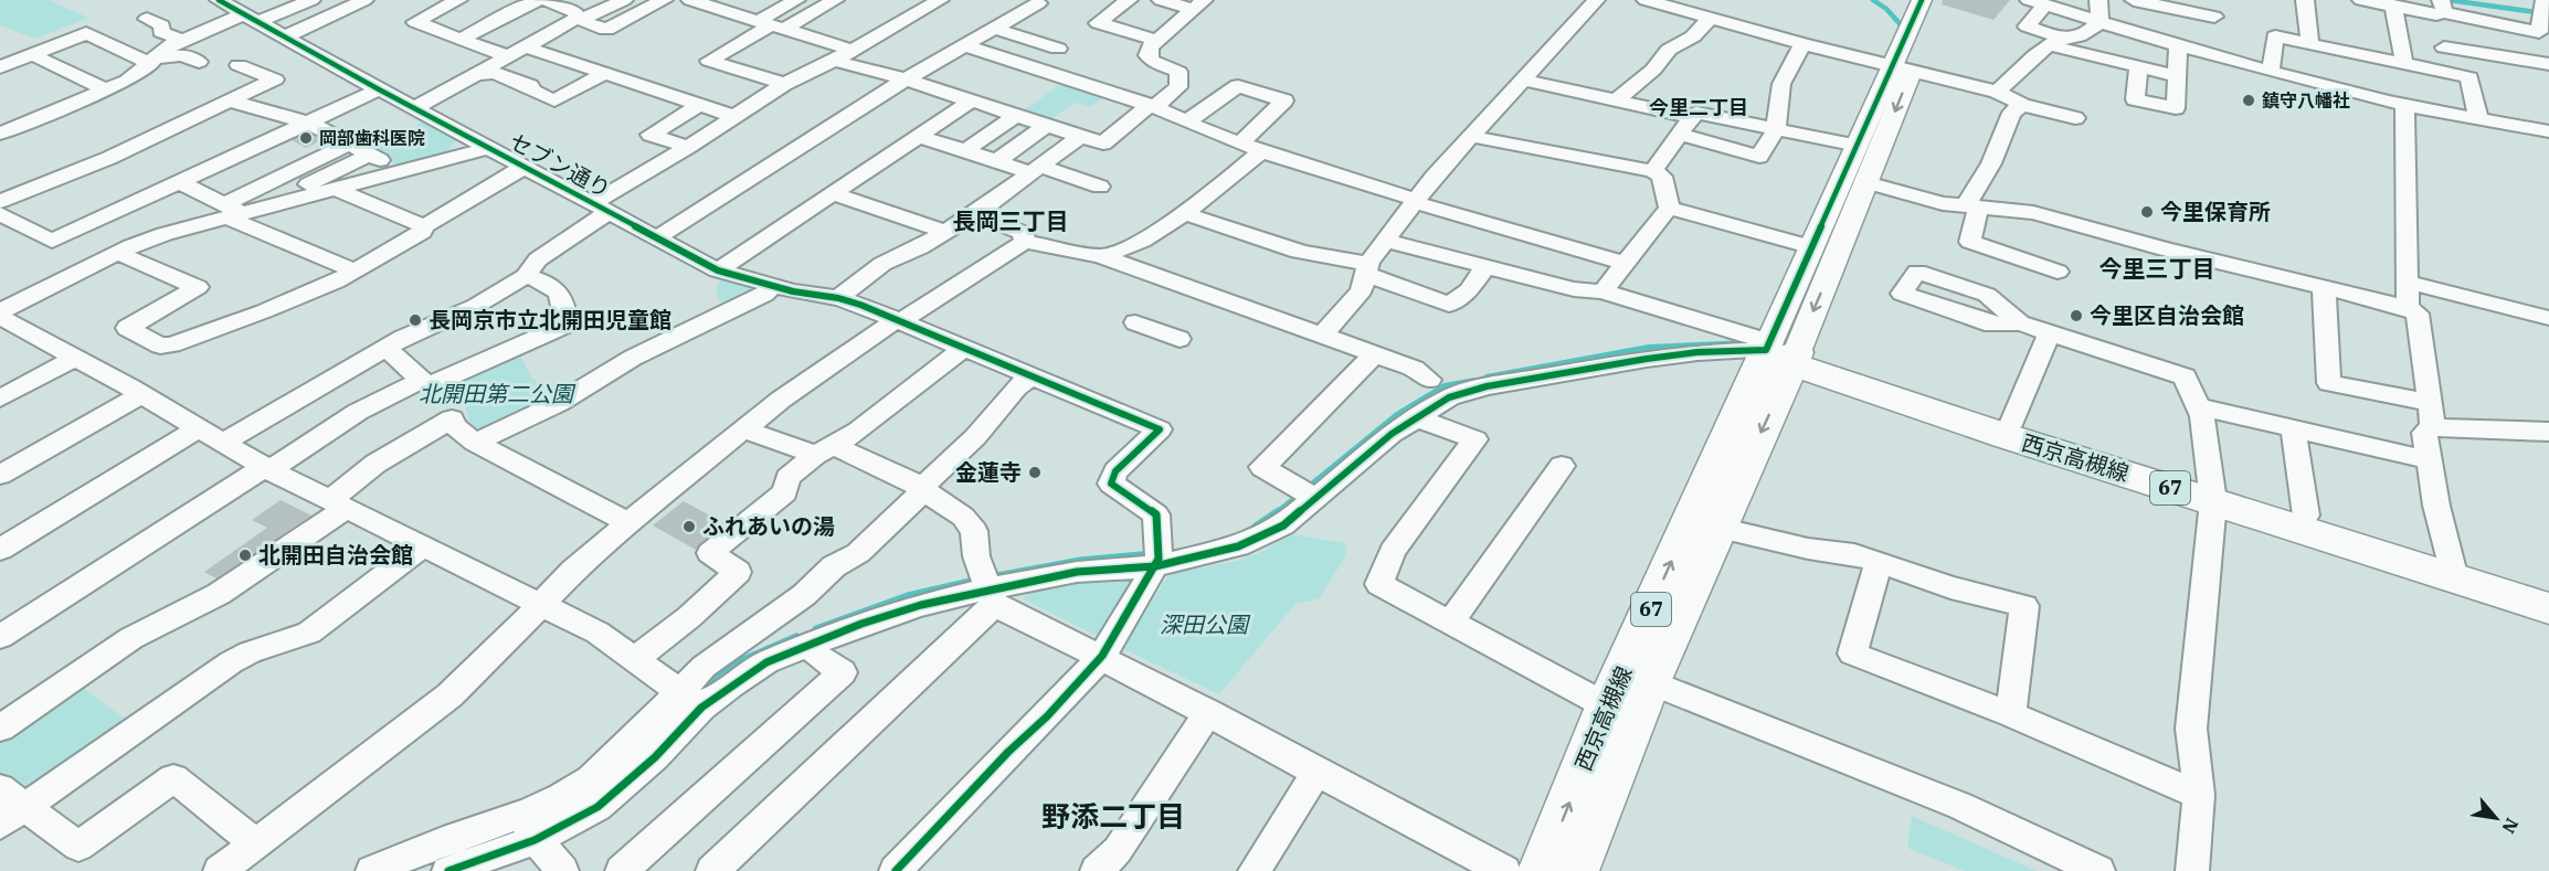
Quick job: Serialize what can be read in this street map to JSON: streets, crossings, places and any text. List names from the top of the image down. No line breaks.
{"streets":{"main road":["西京高槻線","67"],"street":["セブン通り"]},"districts":["今里二丁目","長岡三丁目","今里三丁目","野添二丁目"],"parks":["北開田第二公園","深田公園"],"places":["鎮守八幡社","岡部歯科医院","今里保育所","今里区自治会館","長岡京市立北開田児童館","金蓮寺","ふれあいの湯","北開田自治会館"],"north":"bottom right"}
